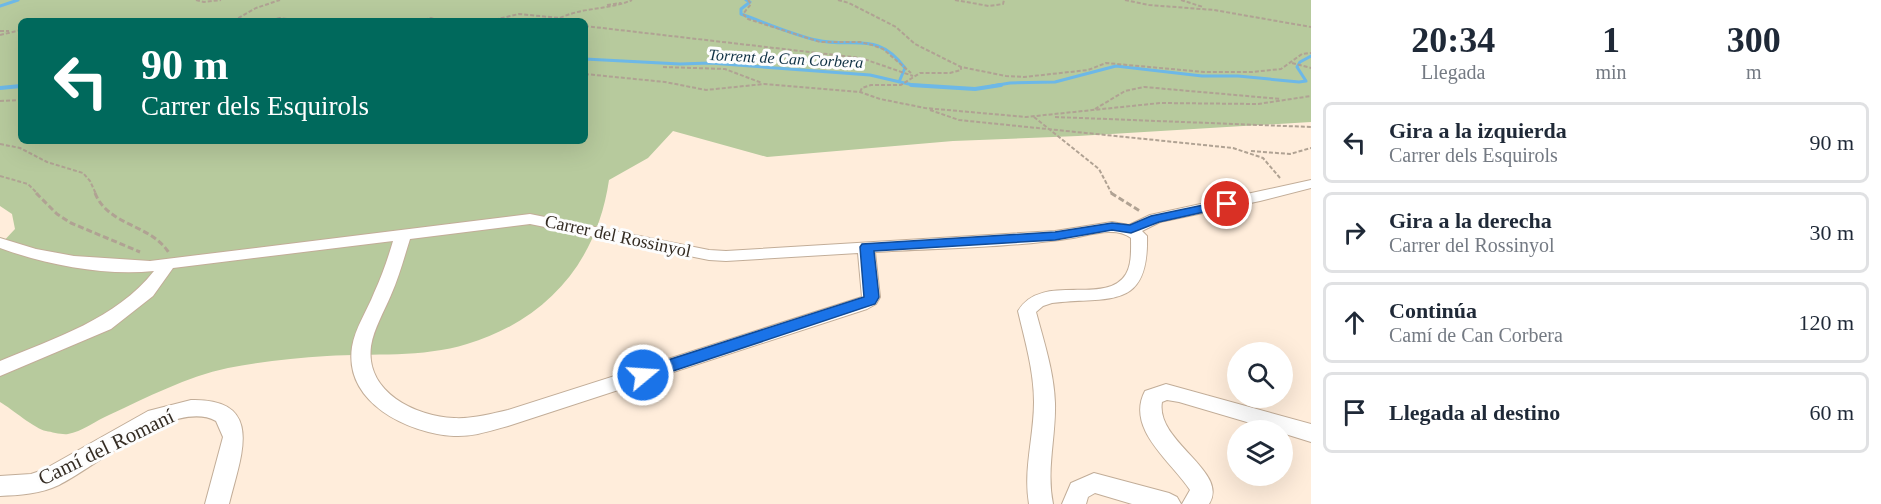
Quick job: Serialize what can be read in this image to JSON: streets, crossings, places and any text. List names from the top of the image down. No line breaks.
{"streets":{"street":["Carrer del Rossinyol","Camí del Romaní"]},"water":["Torrent de Can Corbera"],"page":{"eta":["20:34","Llegada","1","min","300","m"],"turn":["90 m","Carrer dels Esquirols"],"list":[{"name":"Gira a la izquierda","note":"Carrer dels Esquirols","value":"90 m"},{"name":"Gira a la derecha","note":"Carrer del Rossinyol","value":"30 m"},{"name":"Continúa","note":"Camí de Can Corbera","value":"120 m"},{"name":"Llegada al destino","value":"60 m"}]}}
